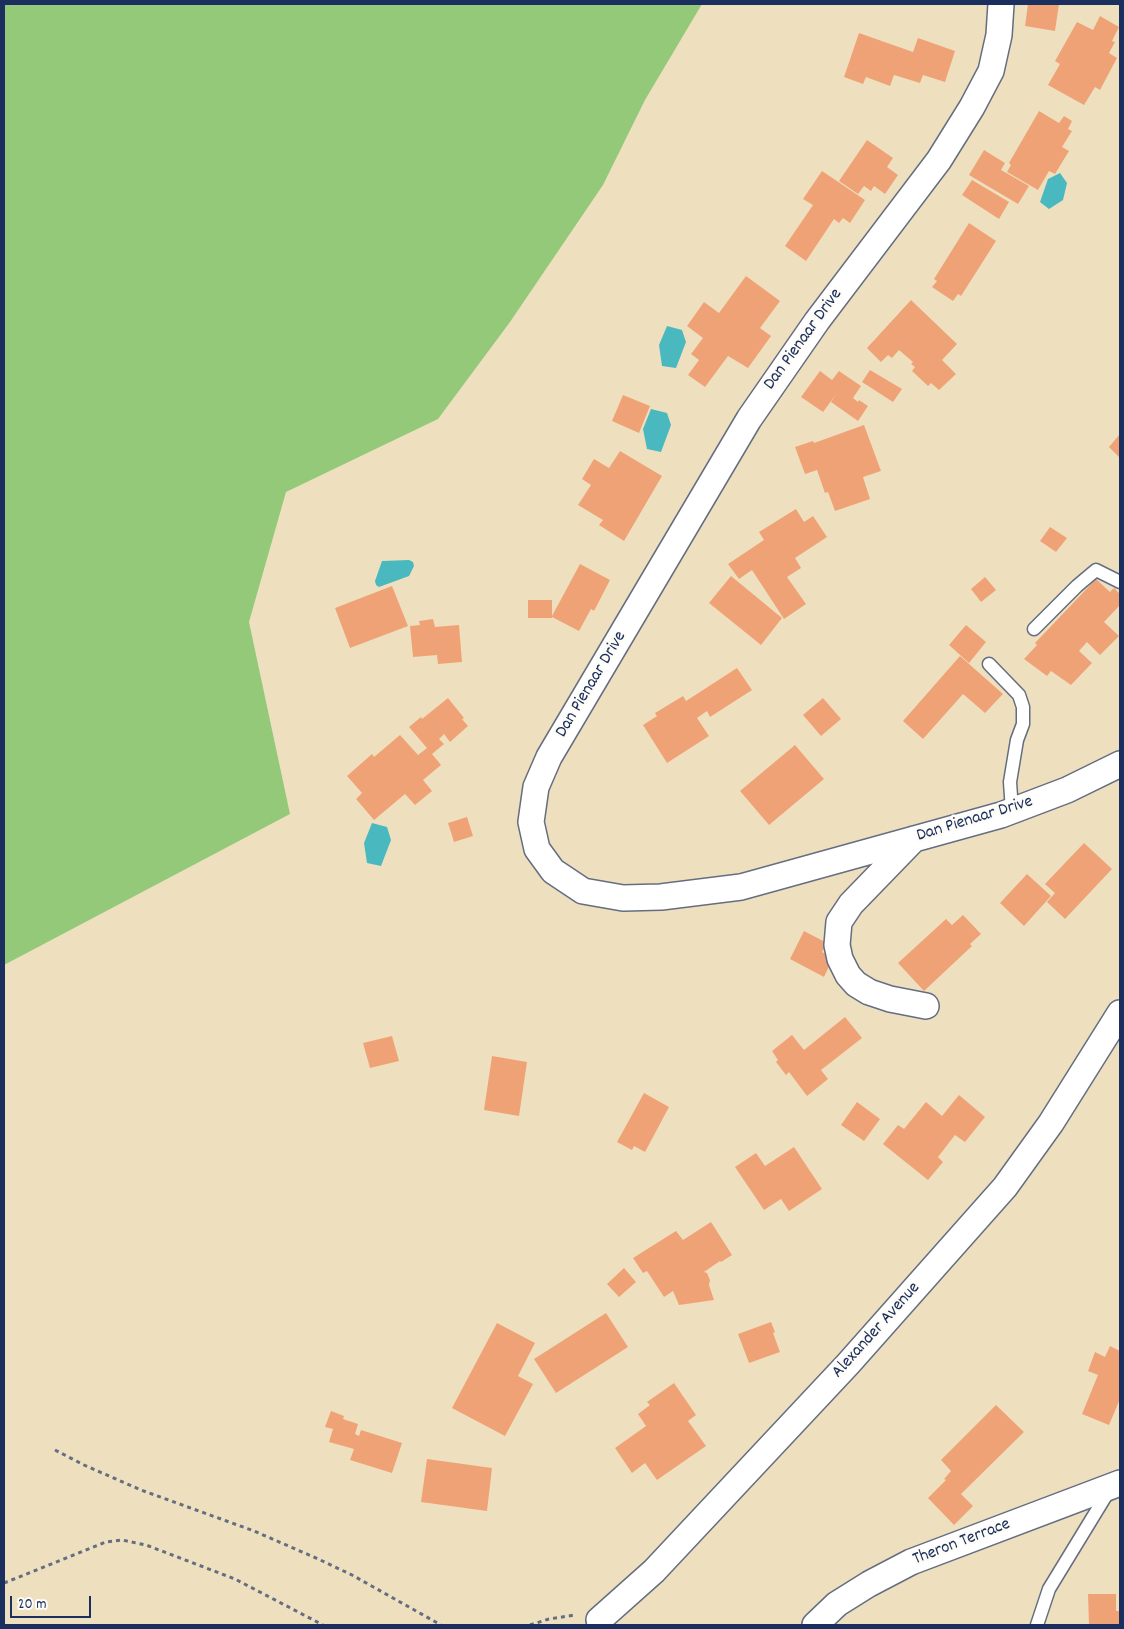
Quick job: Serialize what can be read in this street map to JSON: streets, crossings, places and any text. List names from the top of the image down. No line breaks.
{"streets":{"street":["Dan Pienaar Drive","Alexander Avenue","Theron Terrace"]},"scale_bar":"20 m"}
